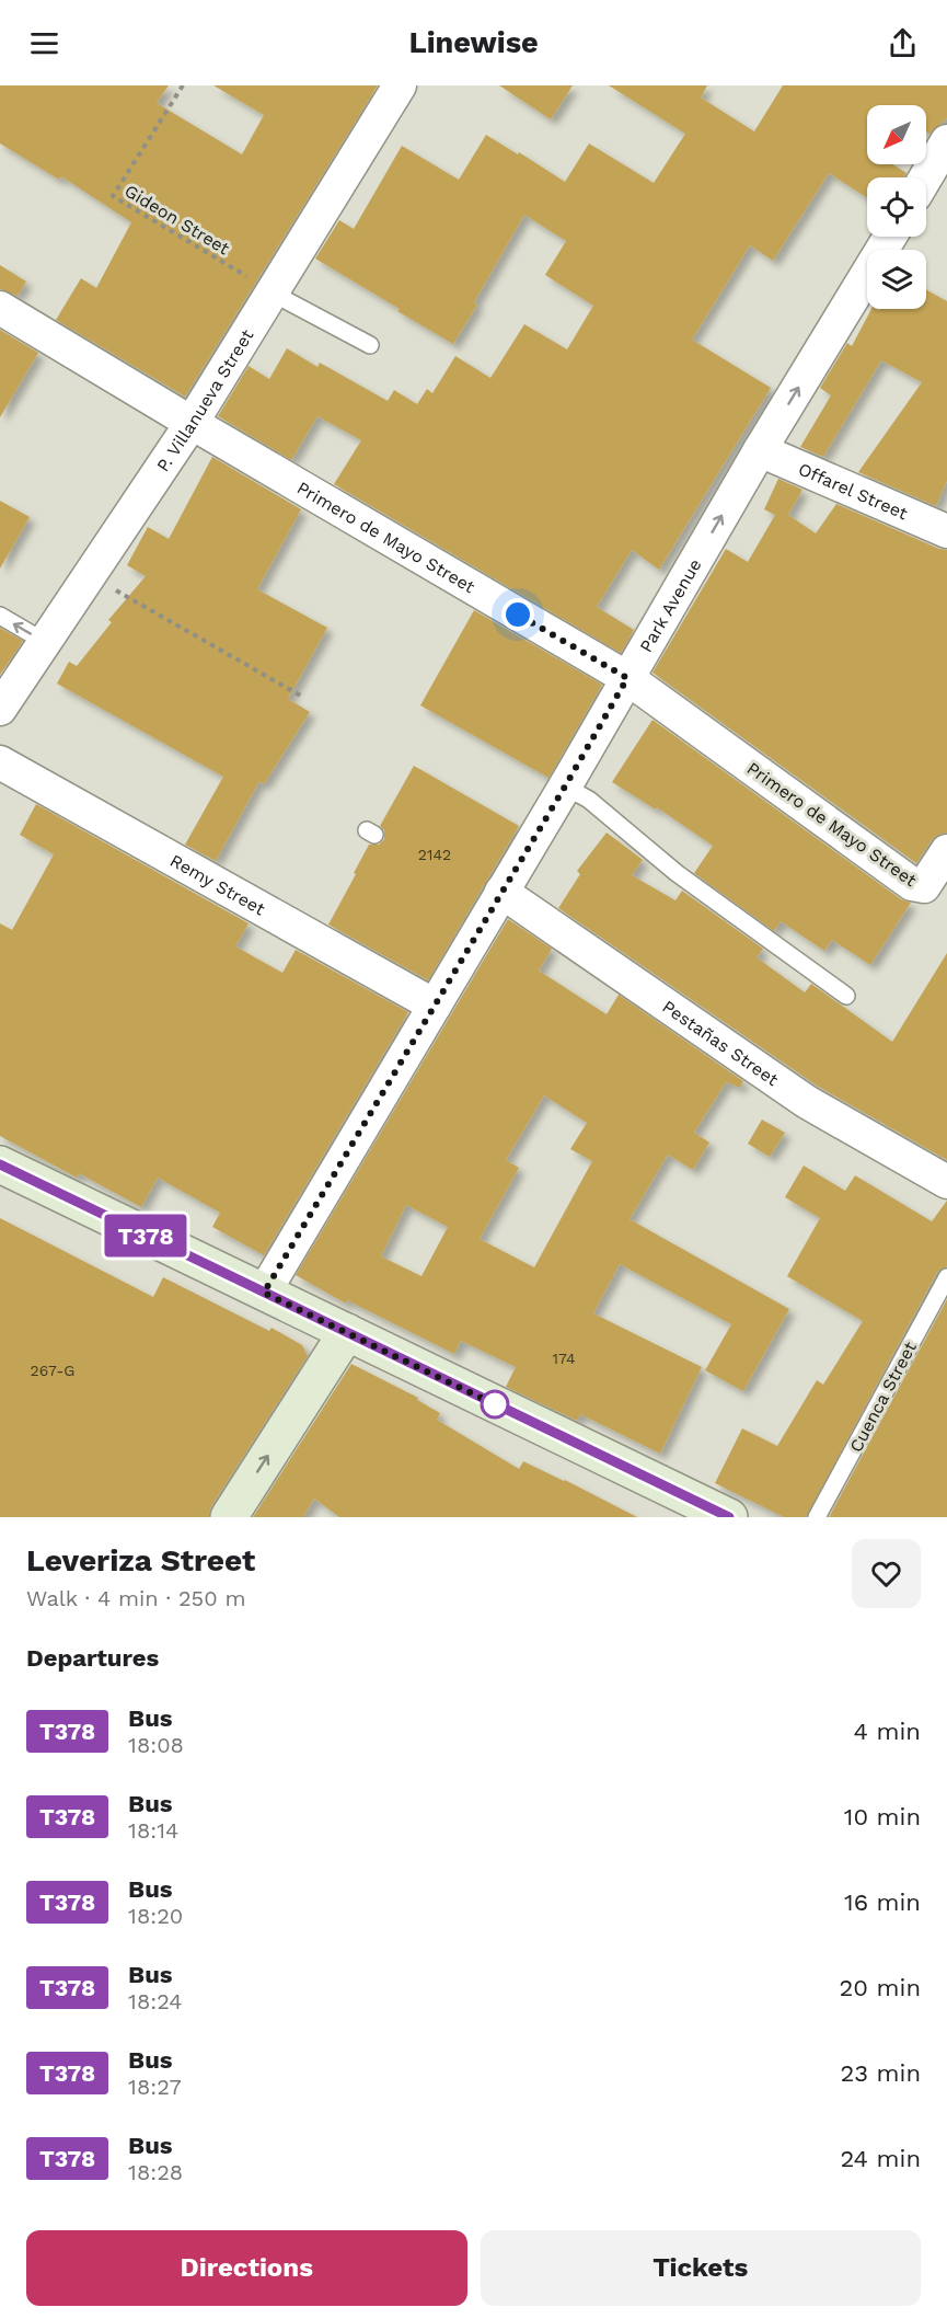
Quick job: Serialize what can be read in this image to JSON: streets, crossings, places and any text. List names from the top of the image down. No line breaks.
{"streets":{"street":["P. Villanueva Street","Offarel Street","Primero de Mayo Street","Park Avenue","Remy Street","Pestañas Street"],"lane":["Cuenca Street"],"path":["Gideon Street"]},"crossings":[["Gideon Street","P. Villanueva Street"],["P. Villanueva Street","Primero de Mayo Street"],["Offarel Street","Park Avenue"],["Primero de Mayo Street","Park Avenue"],["Park Avenue","Remy Street"],["Park Avenue","Pestañas Street"]],"one_way":["Park Avenue"],"lines":["bus line T378"],"house_numbers":["2142","174","267-G"],"north":"bottom left","page":{"header":"Linewise","on_map":"T378","heading":[["Leveriza Street","Walk · 4 min · 250 m"],"Departures"],"list":[{"mark":"T378","name":"Bus","note":"18:08","value":"4 min"},{"mark":"T378","name":"Bus","note":"18:14","value":"10 min"},{"mark":"T378","name":"Bus","note":"18:20","value":"16 min"},{"mark":"T378","name":"Bus","note":"18:24","value":"20 min"},{"mark":"T378","name":"Bus","note":"18:27","value":"23 min"},{"mark":"T378","name":"Bus","note":"18:28","value":"24 min"}],"buttons":["Directions","Tickets"]}}
